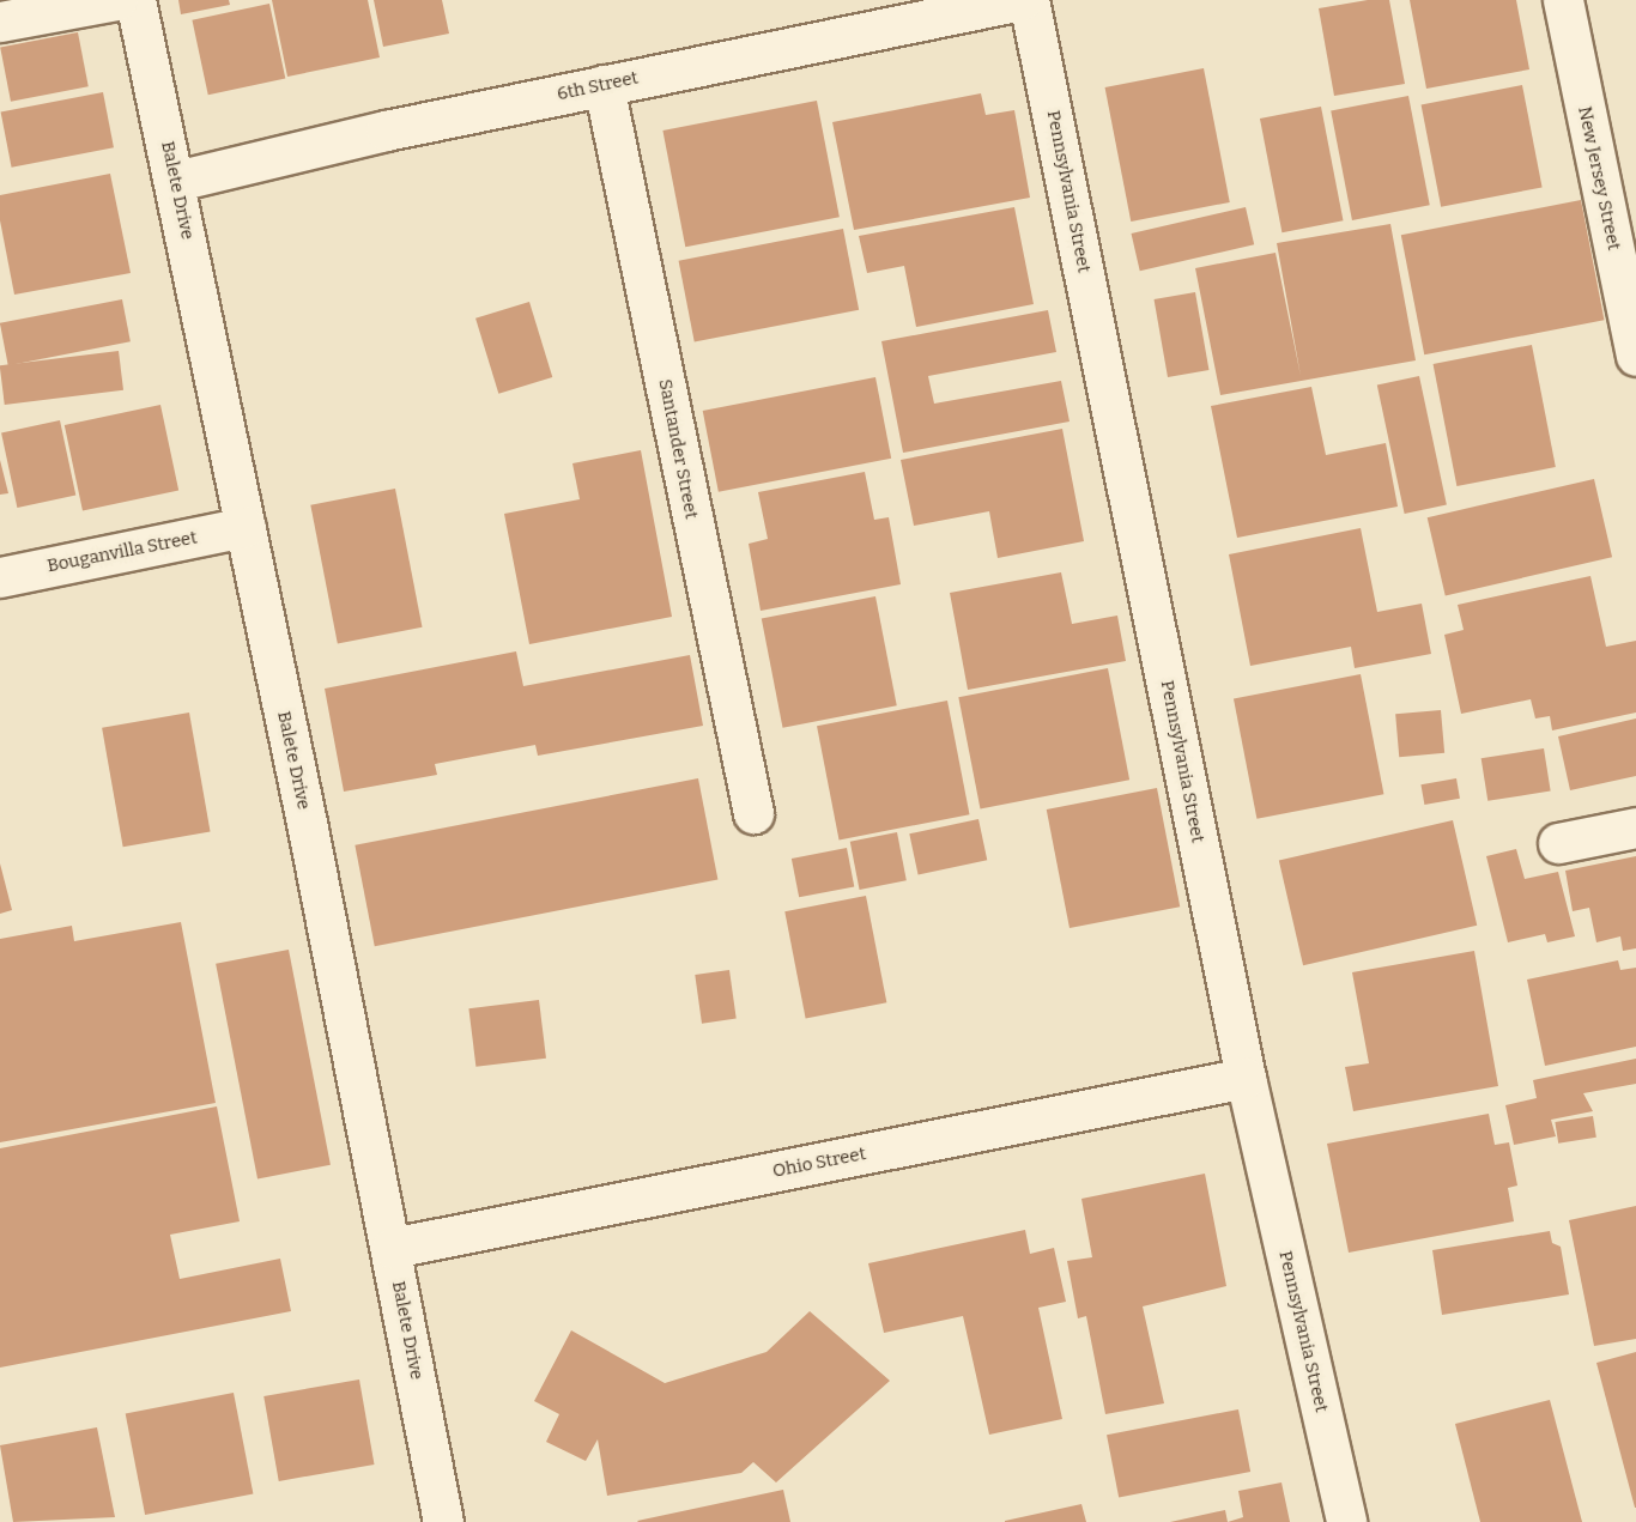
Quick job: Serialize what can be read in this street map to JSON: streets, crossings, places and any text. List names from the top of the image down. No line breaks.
{"streets":{"street":["6th Street","New Jersey Street","Balete Drive","Pennsylvania Street","Santander Street","Bouganvilla Street","Ohio Street"]},"crossings":[["6th Street","Balete Drive"],["6th Street","Santander Street"],["Balete Drive","Bouganvilla Street"],["Balete Drive","Ohio Street"],["Pennsylvania Street","Ohio Street"]]}
